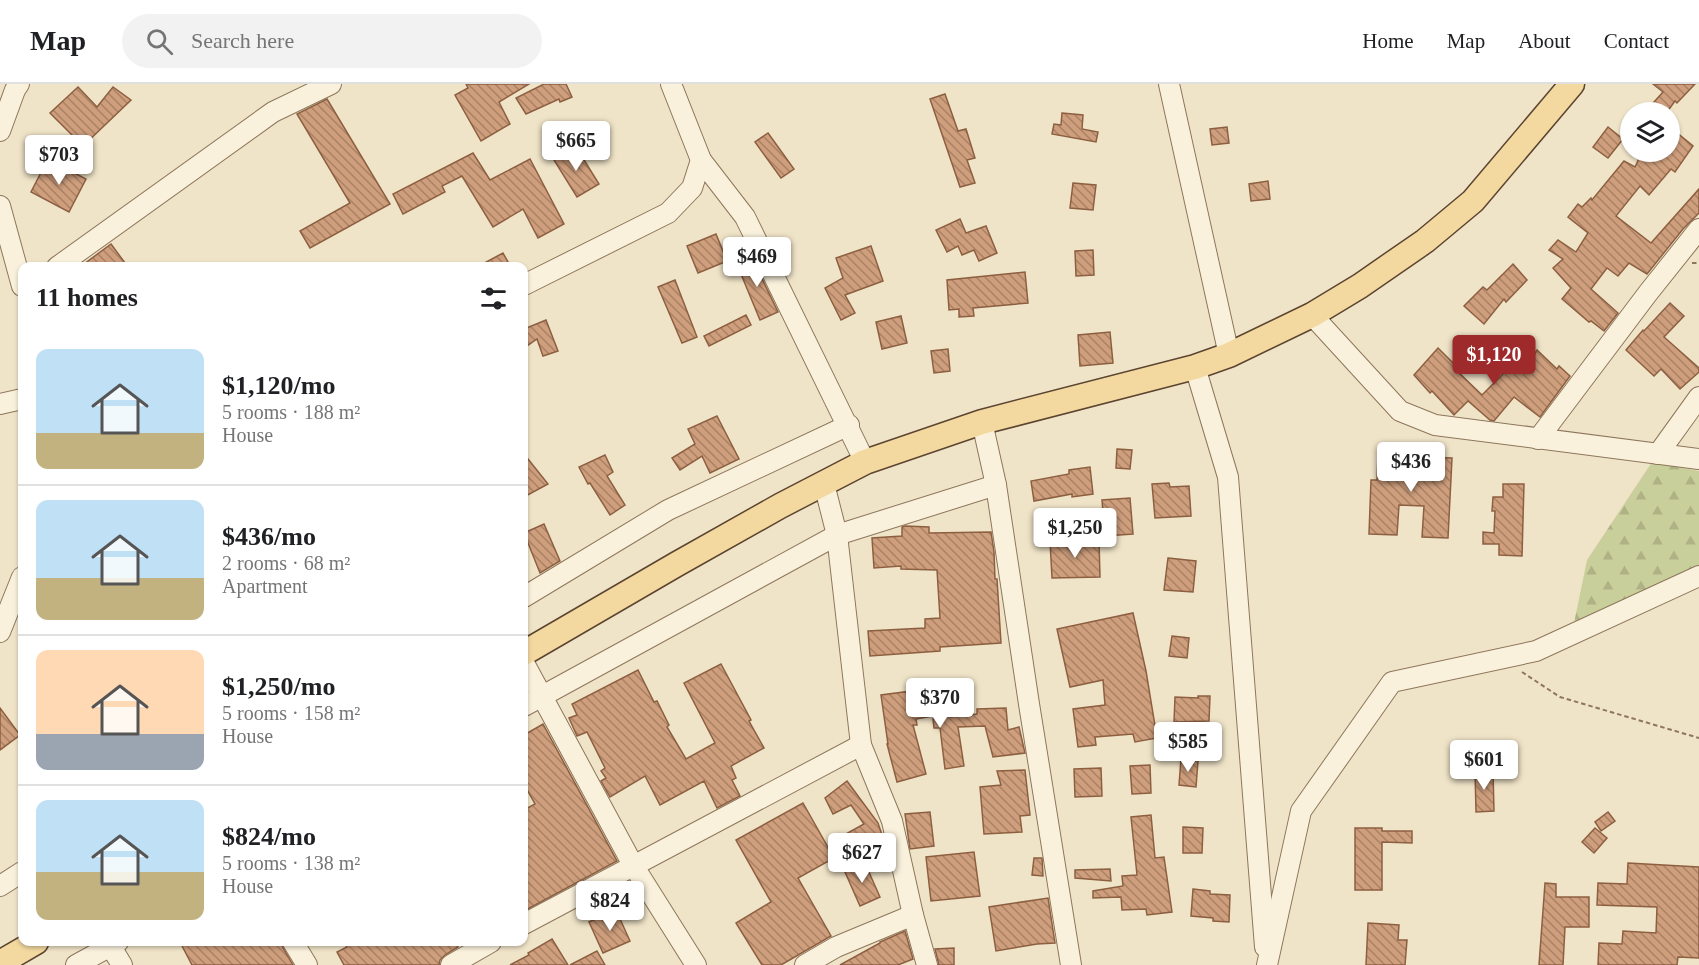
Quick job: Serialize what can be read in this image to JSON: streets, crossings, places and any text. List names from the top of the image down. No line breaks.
{"page":{"header":"Map","search":"Search here","nav":["Home","Map","About","Contact"],"price":["$665","$703","$469","$1,120","$436","$1,250","$370","$585","$601","$627","$824"],"heading":"11 homes","list":[{"name":"$1,120/mo","note":"5 rooms · 188 m² · House"},{"name":"$436/mo","note":"2 rooms · 68 m² · Apartment"},{"name":"$1,250/mo","note":"5 rooms · 158 m² · House"},{"name":"$824/mo","note":"5 rooms · 138 m² · House"}]}}
